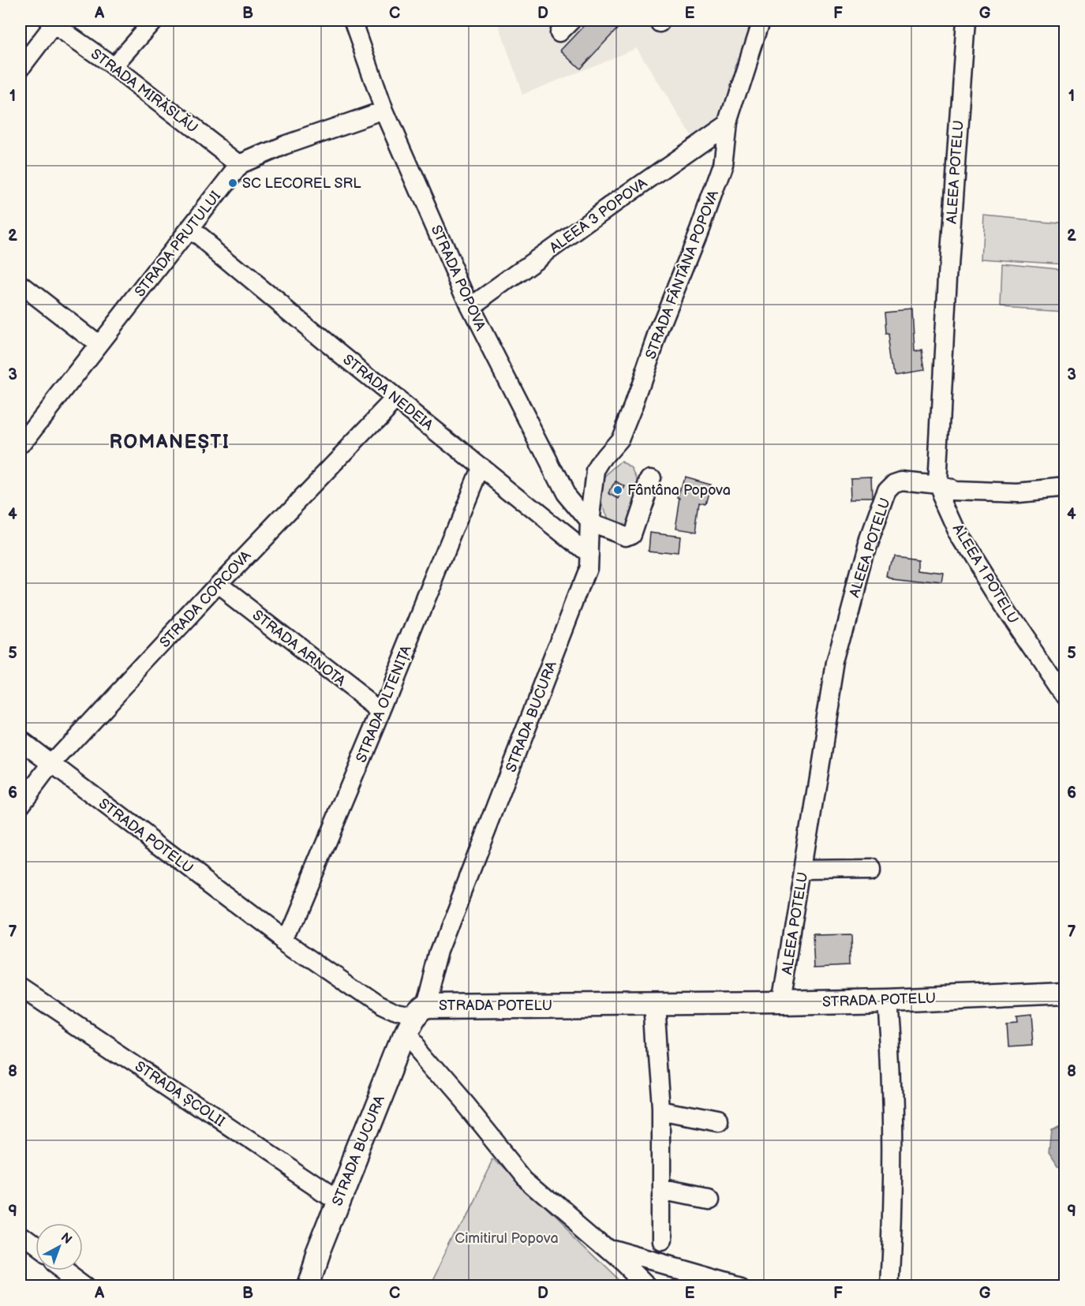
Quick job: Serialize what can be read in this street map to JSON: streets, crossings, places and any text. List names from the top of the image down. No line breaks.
{"streets":{"main road":["STRADA BUCURA","STRADA POTELU"],"street":["STRADA MIRĂSLĂU","ALEEA POTELU","ALEEA 3 POPOVA","STRADA PRUTULUI","STRADA FÂNTÂNA POPOVA","STRADA POPOVA","STRADA NEDEIA","ALEEA 1 POTELU","STRADA CORCOVA","STRADA ARNOTA","STRADA OLTENIȚA","STRADA ȘCOLII"]},"crossings":[["STRADA MIRĂSLĂU","STRADA PRUTULUI"],["ALEEA POTELU","ALEEA 1 POTELU"],["ALEEA POTELU","STRADA POTELU"],["ALEEA 3 POPOVA","STRADA FÂNTÂNA POPOVA"],["ALEEA 3 POPOVA","STRADA POPOVA"],["STRADA PRUTULUI","STRADA POPOVA"],["STRADA PRUTULUI","STRADA NEDEIA"],["STRADA FÂNTÂNA POPOVA","STRADA POPOVA"],["STRADA FÂNTÂNA POPOVA","STRADA BUCURA"],["STRADA POPOVA","STRADA BUCURA"],["STRADA NEDEIA","STRADA CORCOVA"],["STRADA NEDEIA","STRADA OLTENIȚA"],["STRADA NEDEIA","STRADA BUCURA"],["STRADA CORCOVA","STRADA ARNOTA"],["STRADA CORCOVA","STRADA POTELU"],["STRADA ARNOTA","STRADA OLTENIȚA"],["STRADA OLTENIȚA","STRADA POTELU"],["STRADA BUCURA","STRADA POTELU"],["STRADA BUCURA","STRADA ȘCOLII"]],"districts":["ROMANEȘTI"],"parks":["Cimitirul Popova"],"places":["SC LECOREL SRL","Fântâna Popova"],"north":"top right","grid":{"columns":["A","B","C","D","E","F","G"],"rows":["1","2","3","4","5","6","7","8","9"]}}
